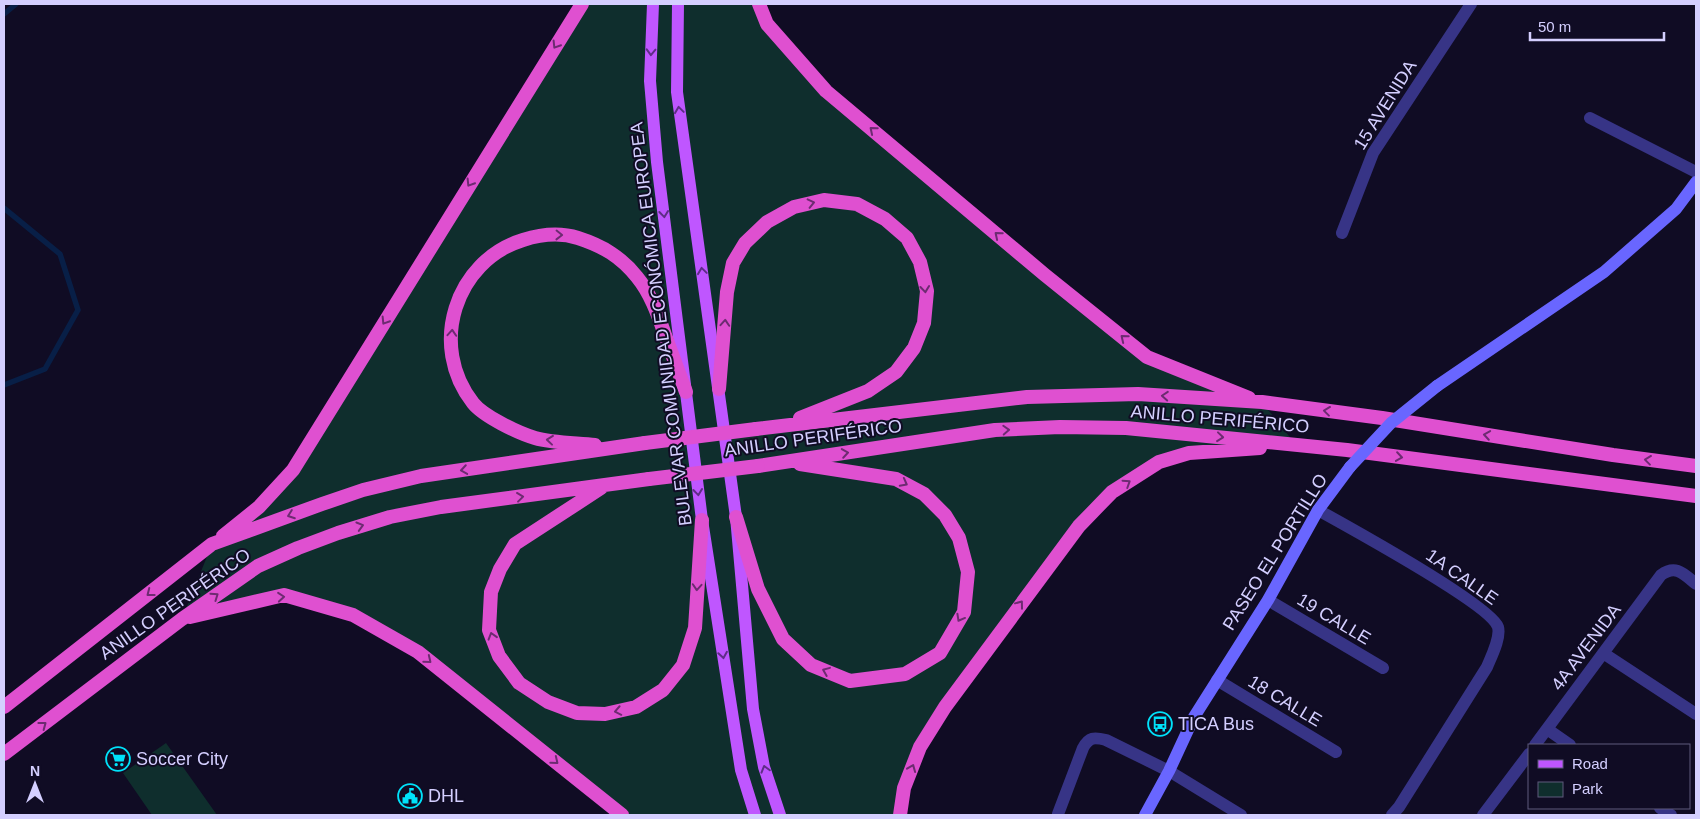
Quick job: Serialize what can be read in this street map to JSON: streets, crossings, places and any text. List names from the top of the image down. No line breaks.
{"streets":{"highway":["ANILLO PERIFÉRICO"],"main road":["BULEVAR COMUNIDAD ECONÓMICA EUROPEA","PASEO EL PORTILLO"],"street":["15 AVENIDA","1A CALLE","19 CALLE","4A AVENIDA","18 CALLE"]},"crossings":[["PASEO EL PORTILLO","1A CALLE"],["PASEO EL PORTILLO","19 CALLE"],["PASEO EL PORTILLO","18 CALLE"]],"places":{"bus stop":["TICA Bus"],"supermarket":["Soccer City"],"public building":["DHL"]},"legend":["Road","Park"],"scale_bar":"50 m","north":"top"}
